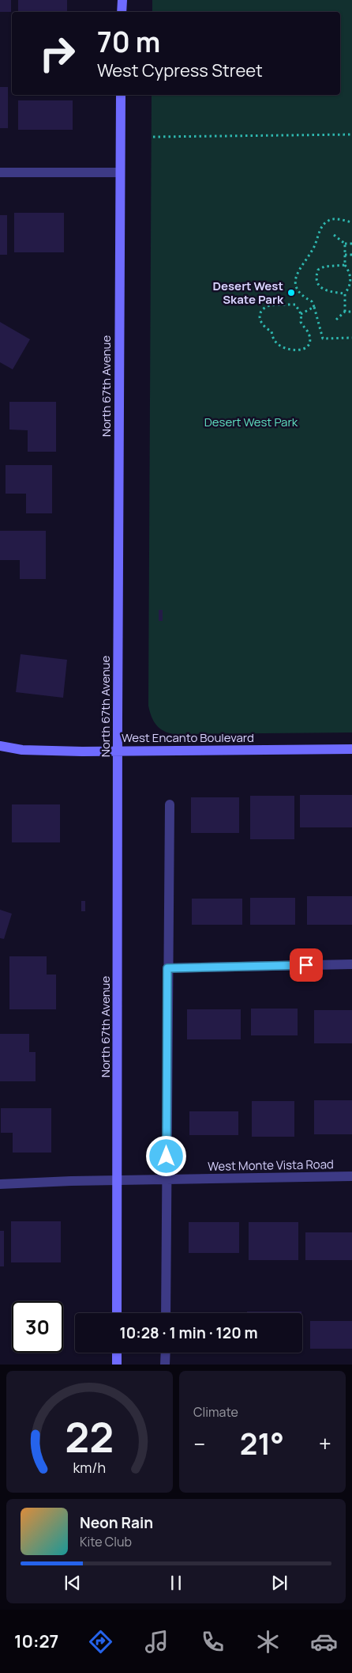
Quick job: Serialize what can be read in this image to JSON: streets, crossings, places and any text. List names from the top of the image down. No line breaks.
{"streets":{"main road":["North 67th Avenue","West Encanto Boulevard"],"street":["West Monte Vista Road"]},"crossings":[["North 67th Avenue","West Encanto Boulevard"],["North 67th Avenue","West Monte Vista Road"]],"parks":["Desert West Park"],"places":["Desert West Skate Park"],"page":{"turn":["70 m","West Cypress Street"],"limit":"30","trip":"10:28 · 1 min · 120 m","tile":"Climate","heat":["−","21°","+"],"song":["Neon Rain","Kite Club"],"tabs":"10:27","gauge":["22","km/h"]}}
